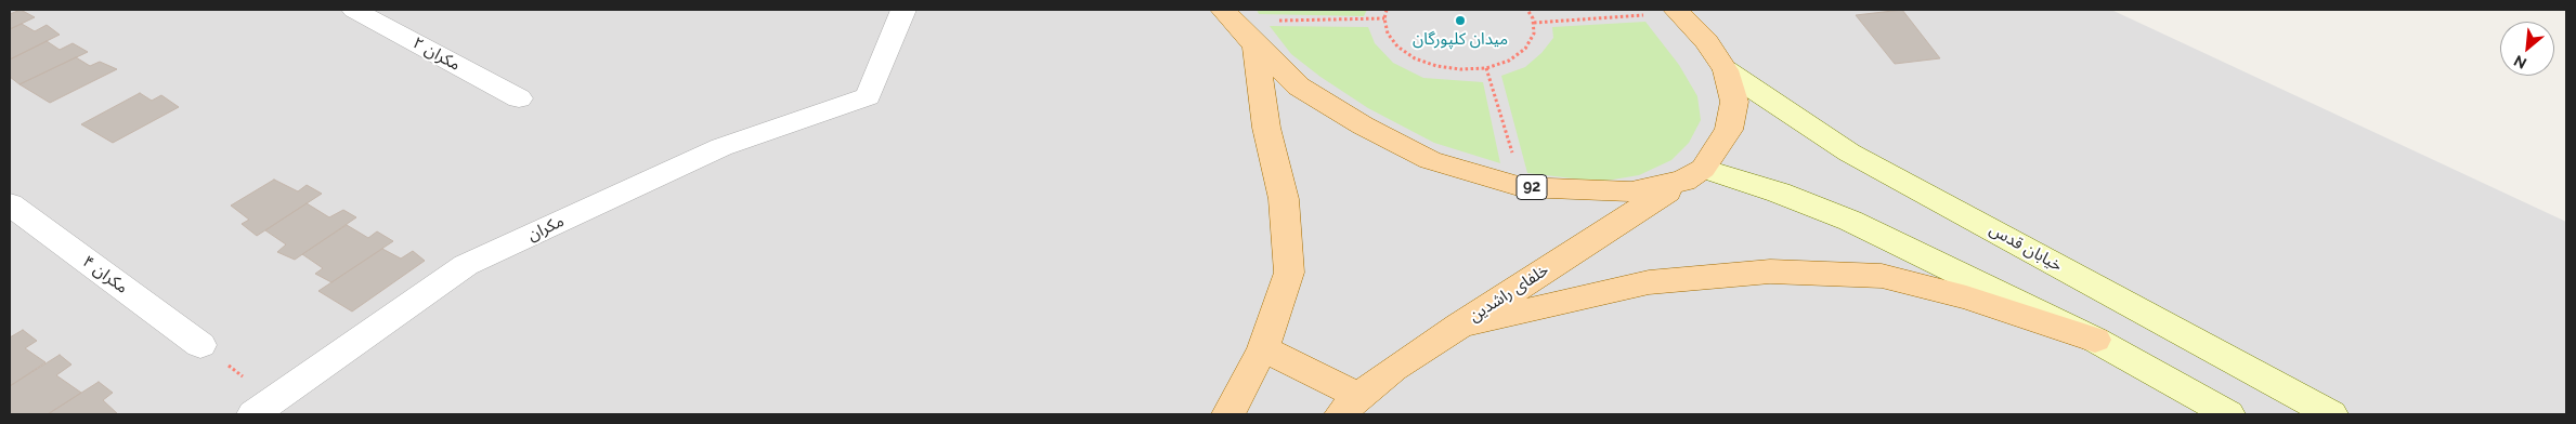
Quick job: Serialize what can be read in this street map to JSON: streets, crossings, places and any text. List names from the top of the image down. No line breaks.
{"streets":{"main road":["92","خیابان قدس","خلفای راشدین"],"street":["مکران ۲","مکران","مکران ۴"]},"crossings":[["92","خلفای راشدین"]],"places":["میدان کلپورگان"],"north":"bottom left"}
